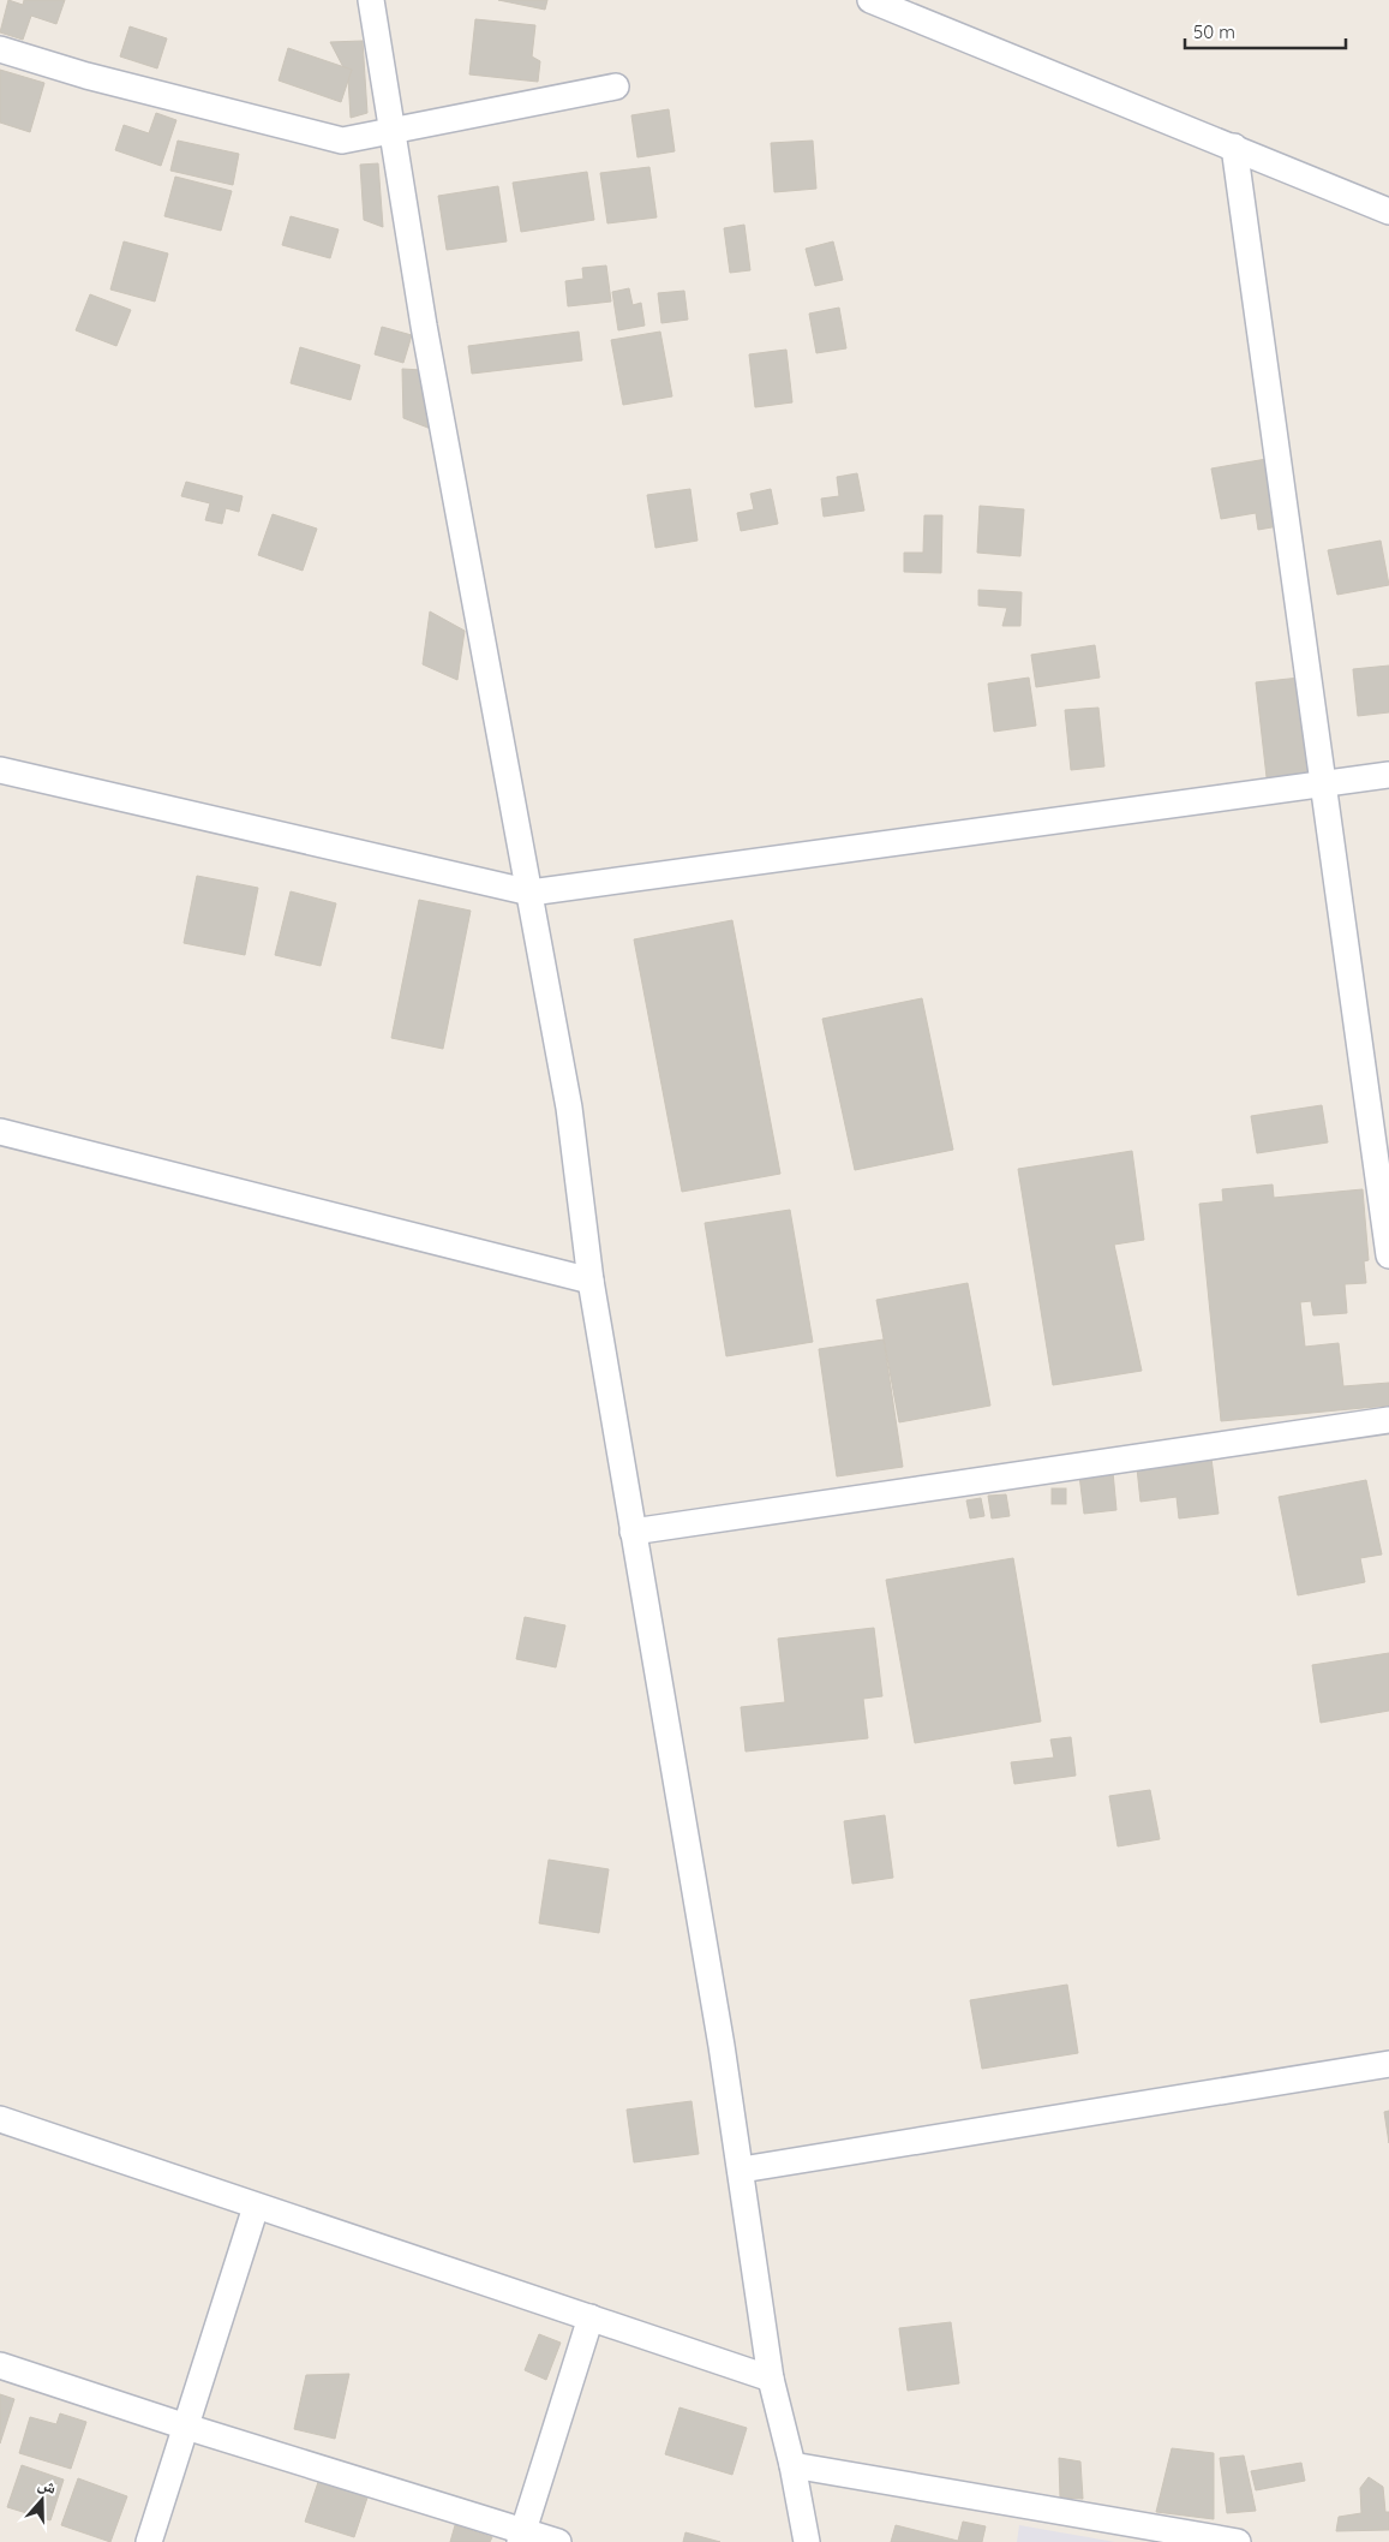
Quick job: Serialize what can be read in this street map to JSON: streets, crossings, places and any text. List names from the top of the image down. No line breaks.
{"scale_bar":"50 m","north":"top"}
